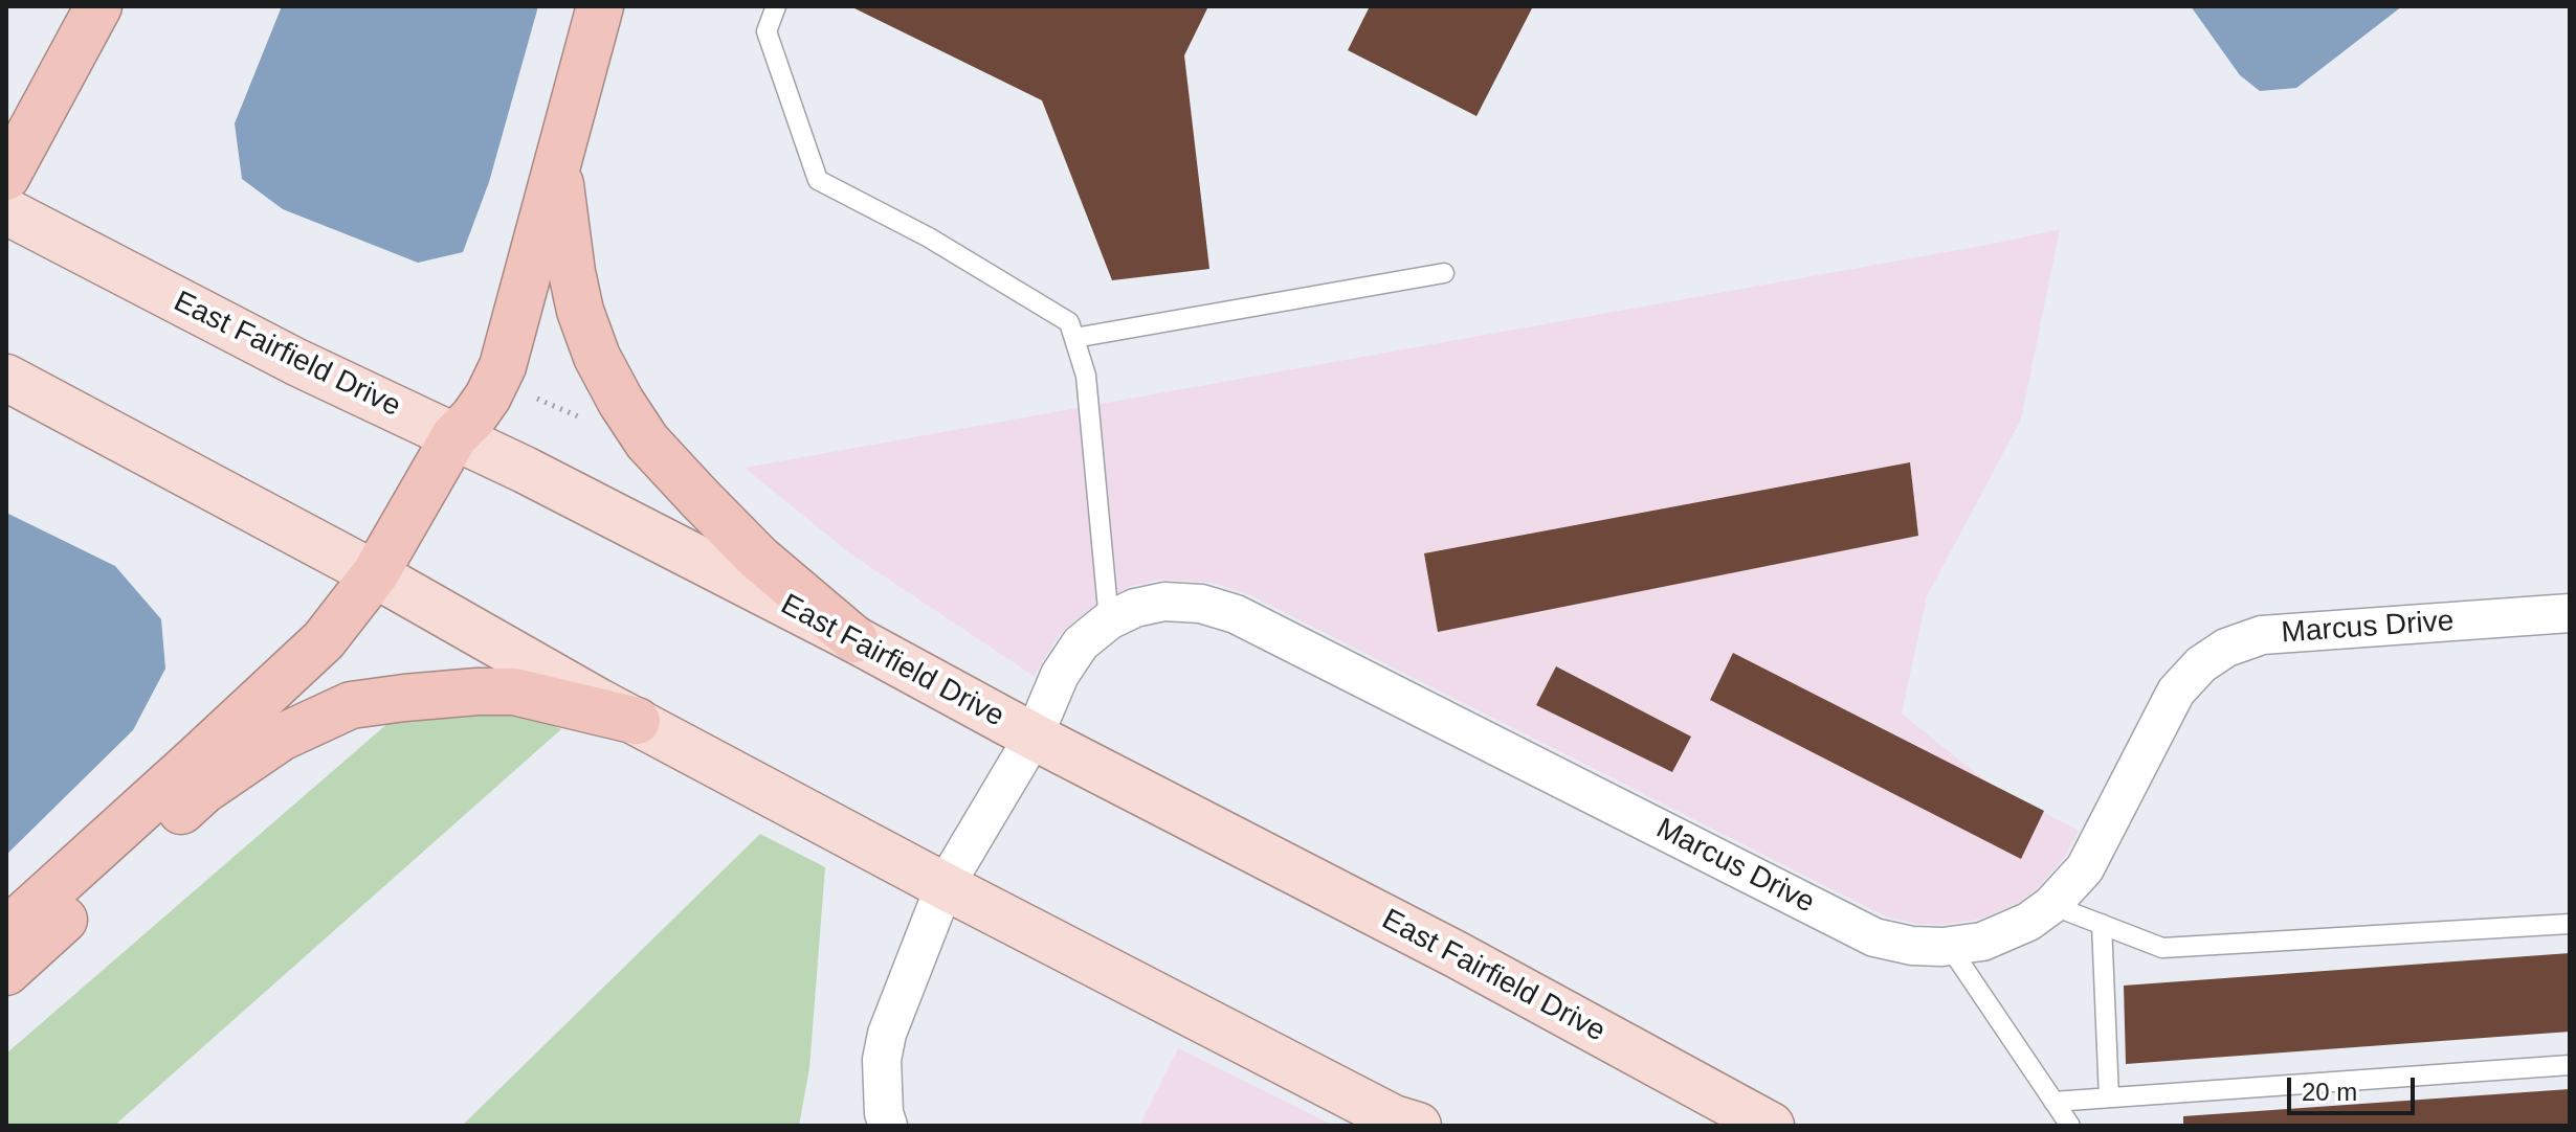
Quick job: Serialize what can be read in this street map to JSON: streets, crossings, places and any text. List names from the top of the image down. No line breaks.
{"streets":{"main road":["East Fairfield Drive"],"street":["Marcus Drive"]},"crossings":[["East Fairfield Drive","Marcus Drive"]],"scale_bar":"20 m"}
